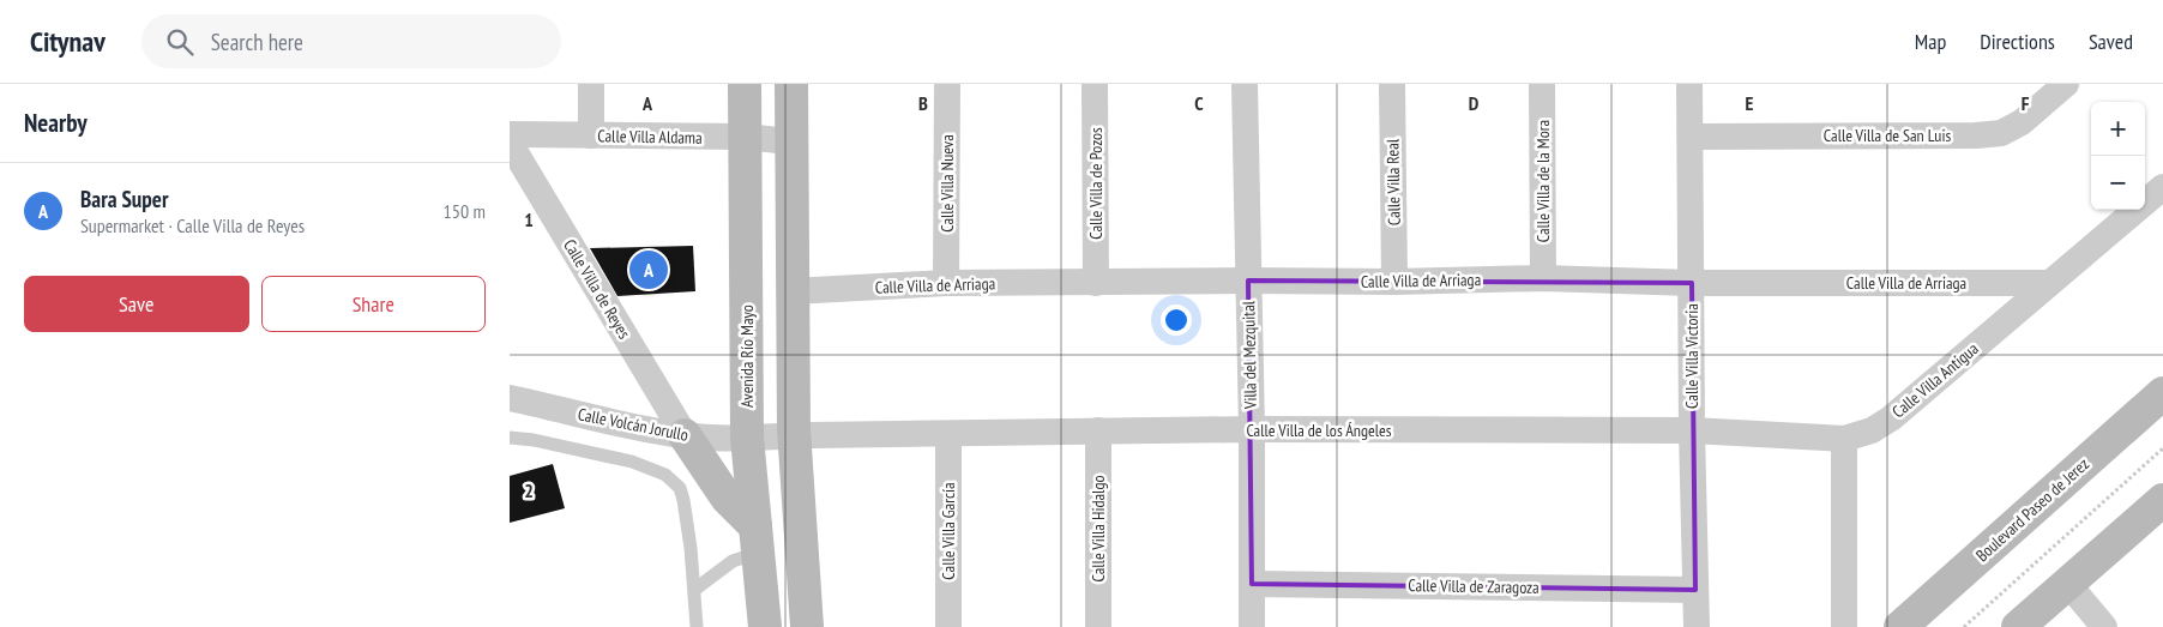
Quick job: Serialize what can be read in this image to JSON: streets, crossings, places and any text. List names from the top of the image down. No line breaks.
{"streets":{"street":["Calle Villa de San Luis","Calle Villa Aldama","Calle Villa de la Mora","Calle Villa Real","Calle Villa Nueva","Calle Villa de Pozos","Calle Villa de Arriaga","Calle Villa de Reyes","Villa del Mezquital","Avenida Río Mayo","Calle Villa Victoria","Calle Villa Antigua","Calle Volcán Jorullo","Calle Villa de los Ángeles","Boulevard Paseo de Jerez","Calle Villa Hidalgo","Calle Villa García","Calle Villa de Zaragoza"]},"crossings":[["Calle Villa de San Luis","Calle Villa Victoria"],["Calle Villa Aldama","Avenida Río Mayo"],["Calle Villa de la Mora","Calle Villa de Arriaga"],["Calle Villa Real","Calle Villa de Arriaga"],["Calle Villa Nueva","Calle Villa de Arriaga"],["Calle Villa de Pozos","Calle Villa de Arriaga"],["Calle Villa de Arriaga","Villa del Mezquital"],["Calle Villa de Arriaga","Calle Villa Victoria"],["Calle Villa de Arriaga","Calle Villa Antigua"],["Calle Villa de Reyes","Calle Volcán Jorullo"],["Villa del Mezquital","Calle Villa de los Ángeles"],["Villa del Mezquital","Calle Villa de Zaragoza"],["Avenida Río Mayo","Calle Volcán Jorullo"],["Calle Villa Victoria","Calle Villa de los Ángeles"],["Calle Villa Victoria","Calle Villa de Zaragoza"],["Calle Villa Antigua","Calle Villa de los Ángeles"],["Calle Volcán Jorullo","Calle Villa de los Ángeles"],["Calle Villa de los Ángeles","Calle Villa Hidalgo"],["Calle Villa de los Ángeles","Calle Villa García"]],"page":{"header":"Citynav","search":"Search here","nav":["Map","Directions","Saved"],"heading":"Nearby","map_buttons":["+","−"],"list":[{"mark":"A","name":"Bara Super","note":"Supermarket · Calle Villa de Reyes","value":"150 m"}],"pins":"A","buttons":["Save","Share"]},"grid":{"columns":["A","B","C","D","E","F"],"rows":["1","2"]}}
